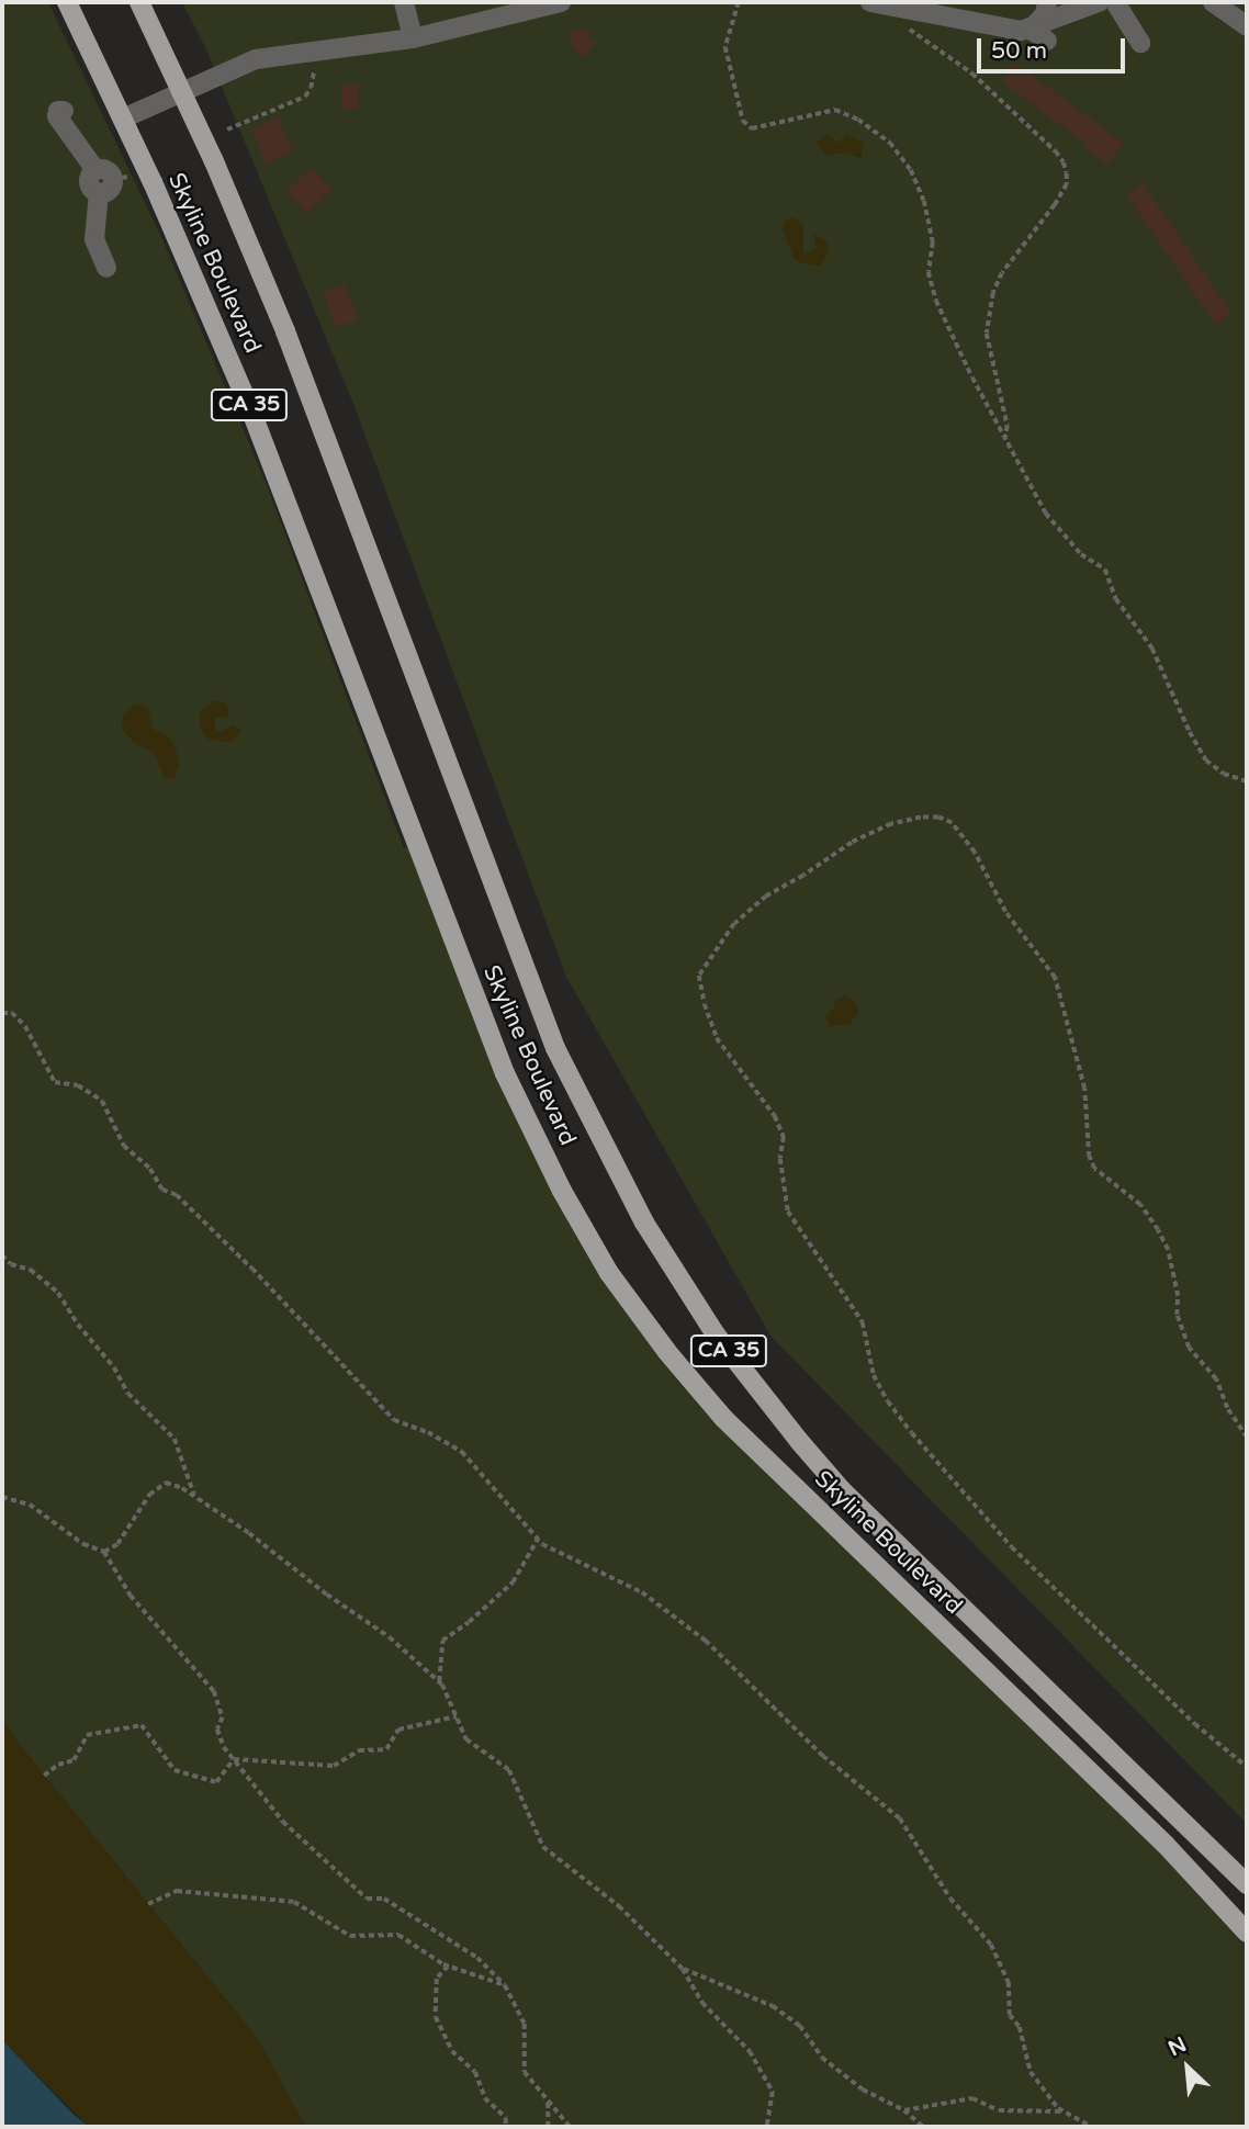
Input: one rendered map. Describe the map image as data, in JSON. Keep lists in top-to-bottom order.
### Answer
{
  "streets": {
    "main road": ["Skyline Boulevard", "CA 35"]
  },
  "scale_bar": "50 m",
  "north": "top left"
}
